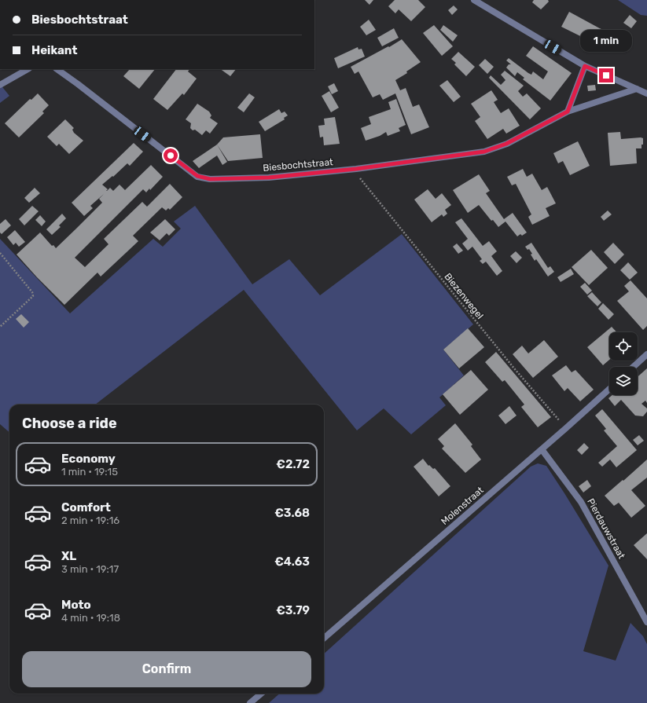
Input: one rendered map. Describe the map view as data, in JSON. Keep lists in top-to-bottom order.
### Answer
{
  "streets": {
    "street": ["Biesbochtstraat", "Molenstraat", "Pierdauwstraat"],
    "path": ["Biezenwegel"]
  },
  "crossings": [
    ["Biesbochtstraat", "Biezenwegel"],
    ["Biezenwegel", "Molenstraat"],
    ["Molenstraat", "Pierdauwstraat"]
  ],
  "page": {
    "banner": ["Biesbochtstraat", "Heikant"],
    "bubble": "1 min",
    "heading": "Choose a ride",
    "list": [
      {
        "name": "Economy",
        "note": "1 min · 19:15",
        "value": "€2.72"
      },
      {
        "name": "Comfort",
        "note": "2 min · 19:16",
        "value": "€3.68"
      },
      {
        "name": "XL",
        "note": "3 min · 19:17",
        "value": "€4.63"
      },
      {
        "name": "Moto",
        "note": "4 min · 19:18",
        "value": "€3.79"
      }
    ],
    "buttons": "Confirm"
  }
}
